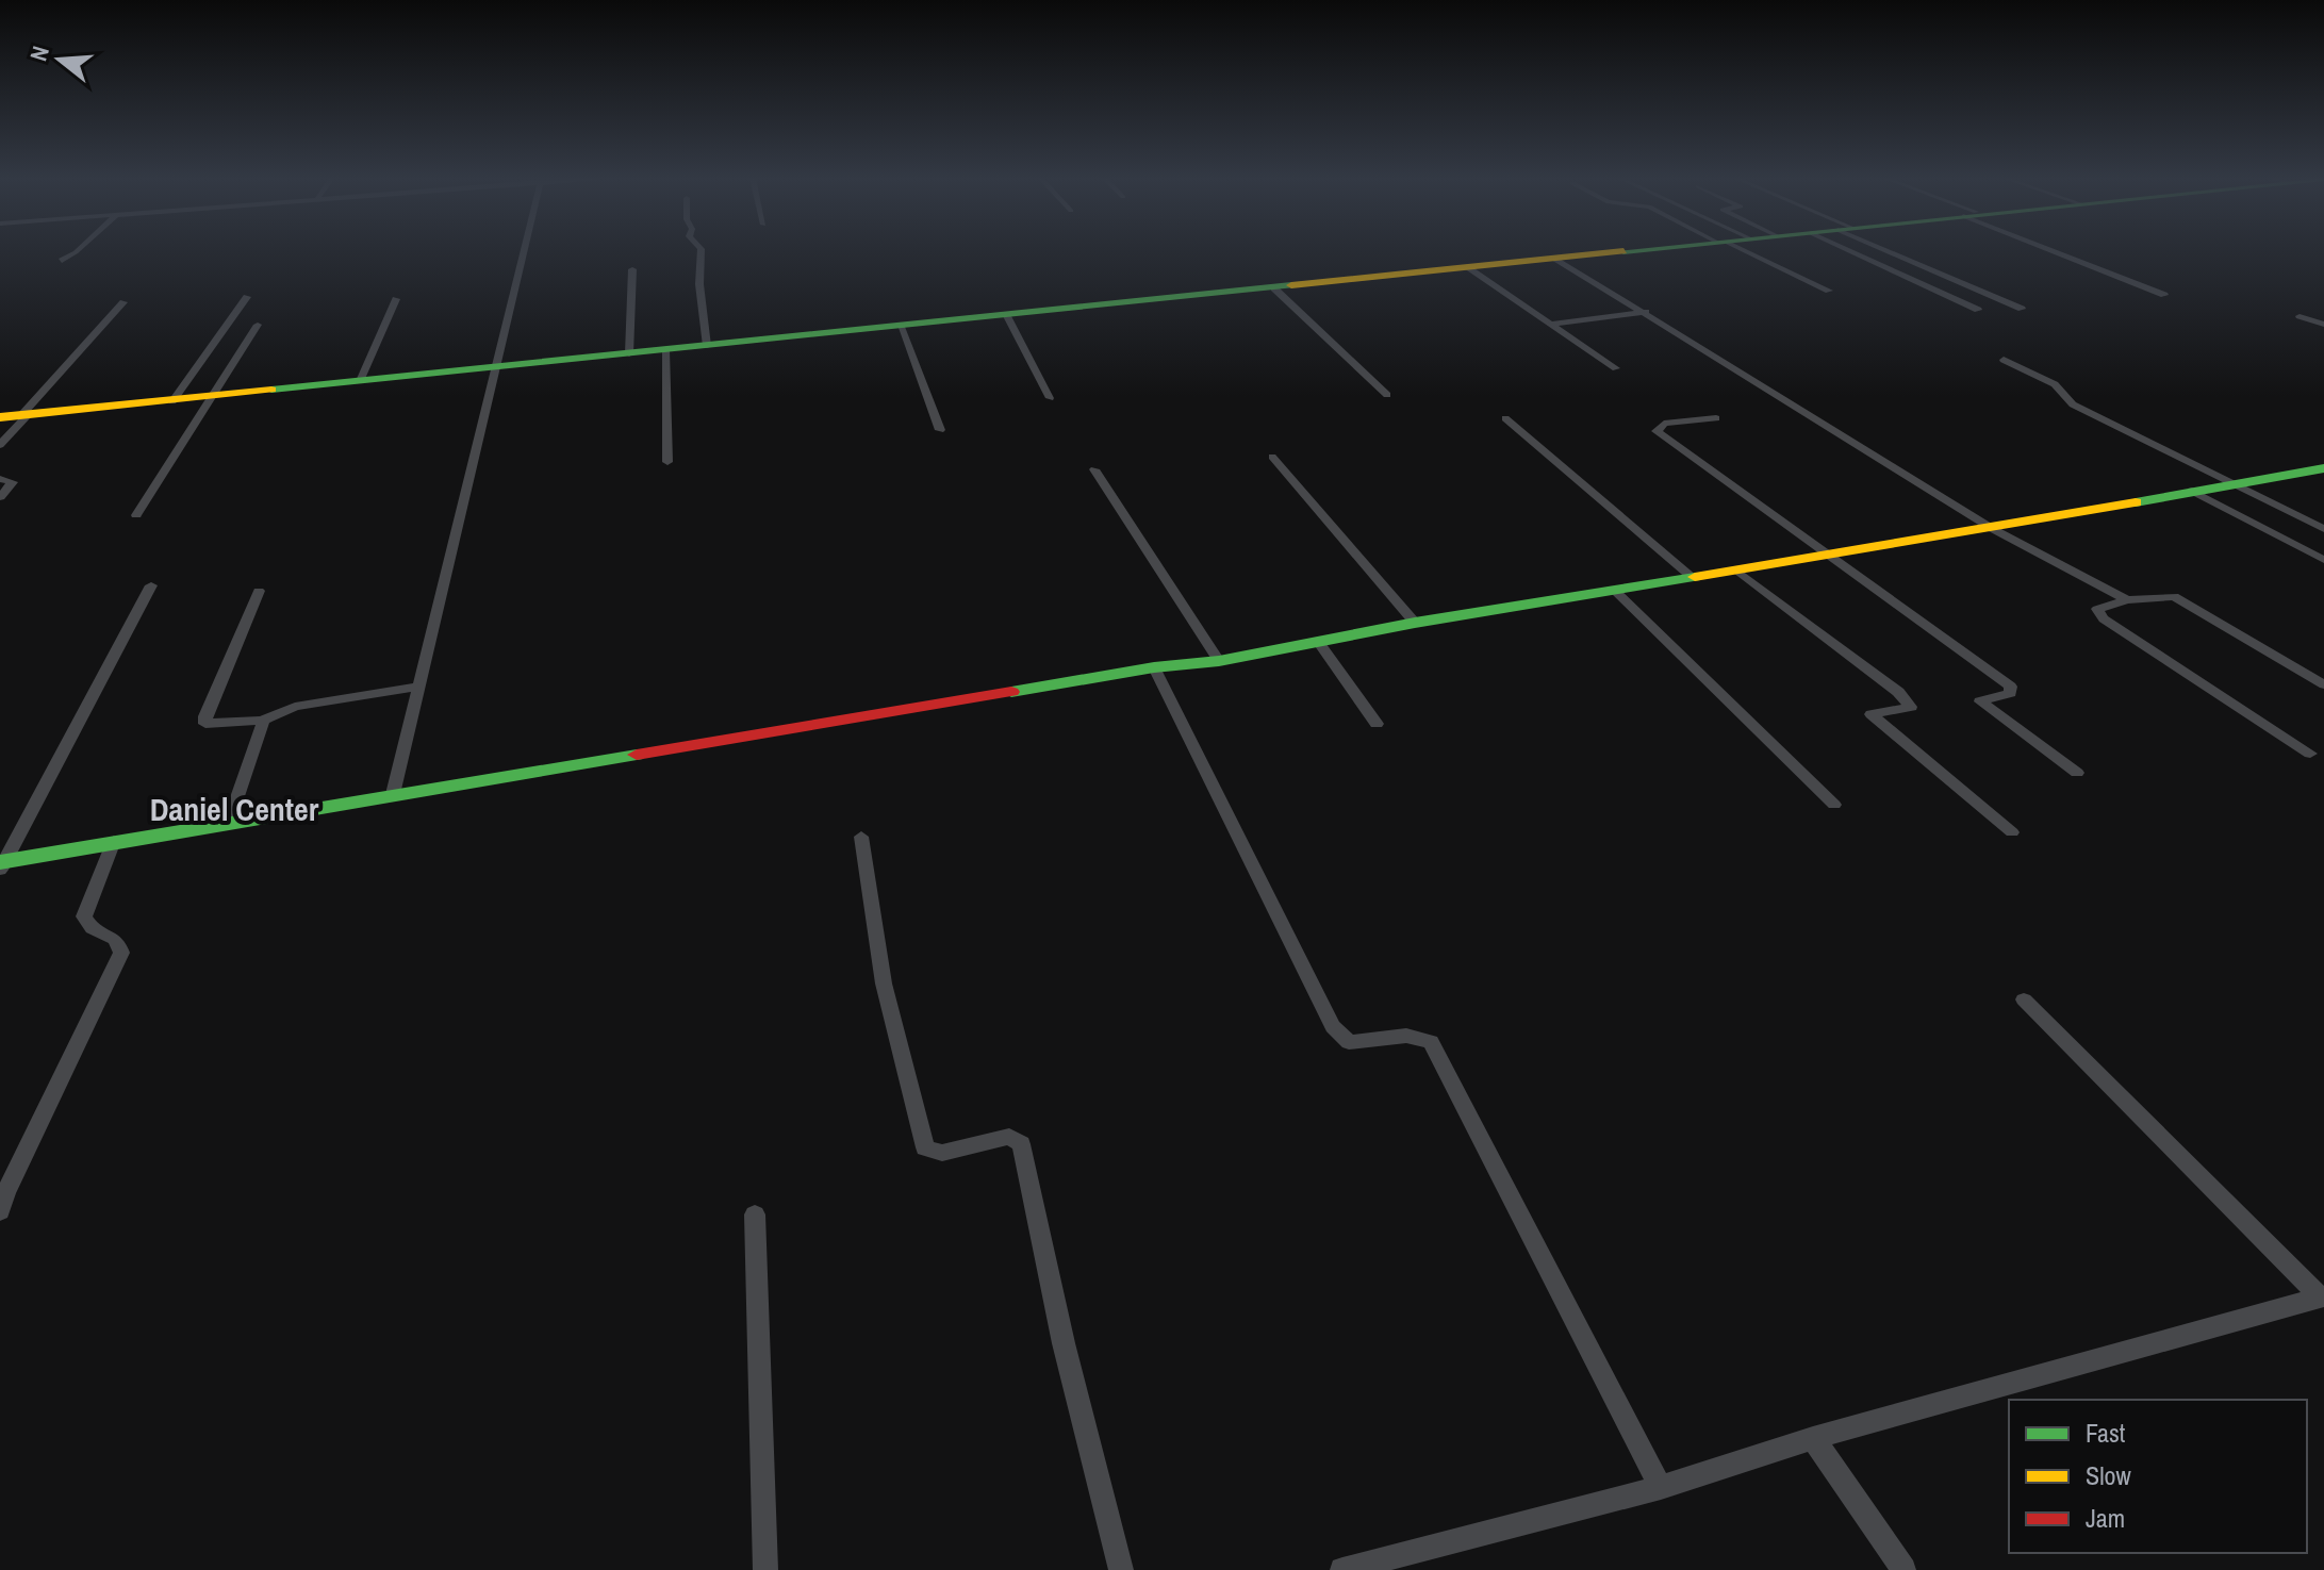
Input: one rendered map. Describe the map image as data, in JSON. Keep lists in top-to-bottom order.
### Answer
{
  "districts": ["Daniel Center"],
  "legend": ["Fast", "Slow", "Jam"],
  "north": "left"
}
